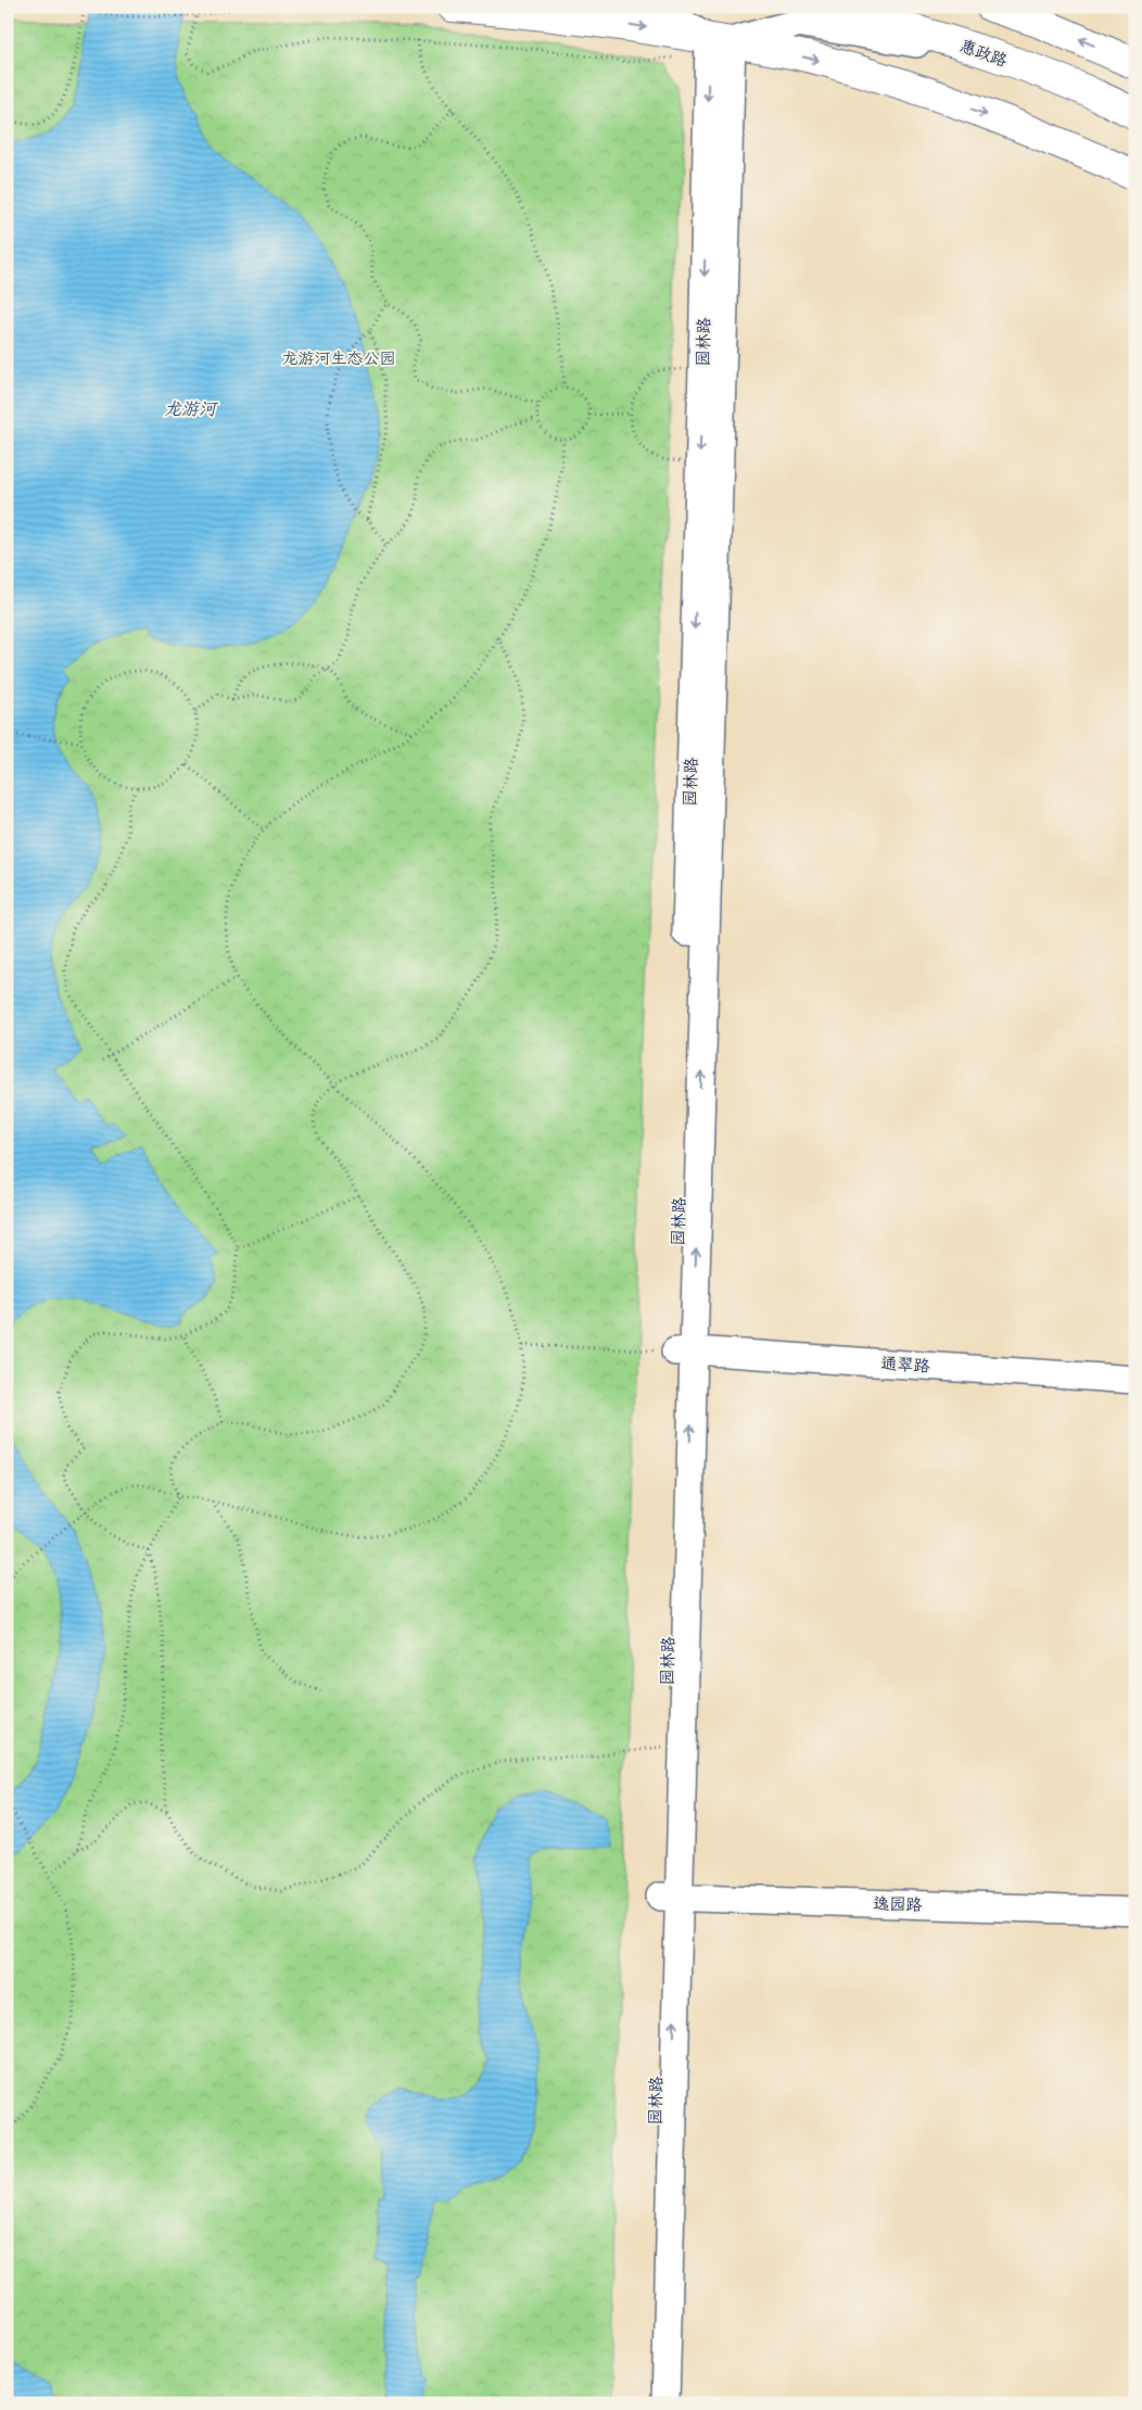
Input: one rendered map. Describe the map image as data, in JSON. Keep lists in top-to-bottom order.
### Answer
{
  "streets": {
    "main road": ["惠政路"],
    "street": ["园林路", "通翠路", "逸园路"]
  },
  "crossings": [
    ["园林路", "通翠路"],
    ["园林路", "逸园路"]
  ],
  "water": ["龙游河"],
  "parks": ["龙游河生态公园"]
}
